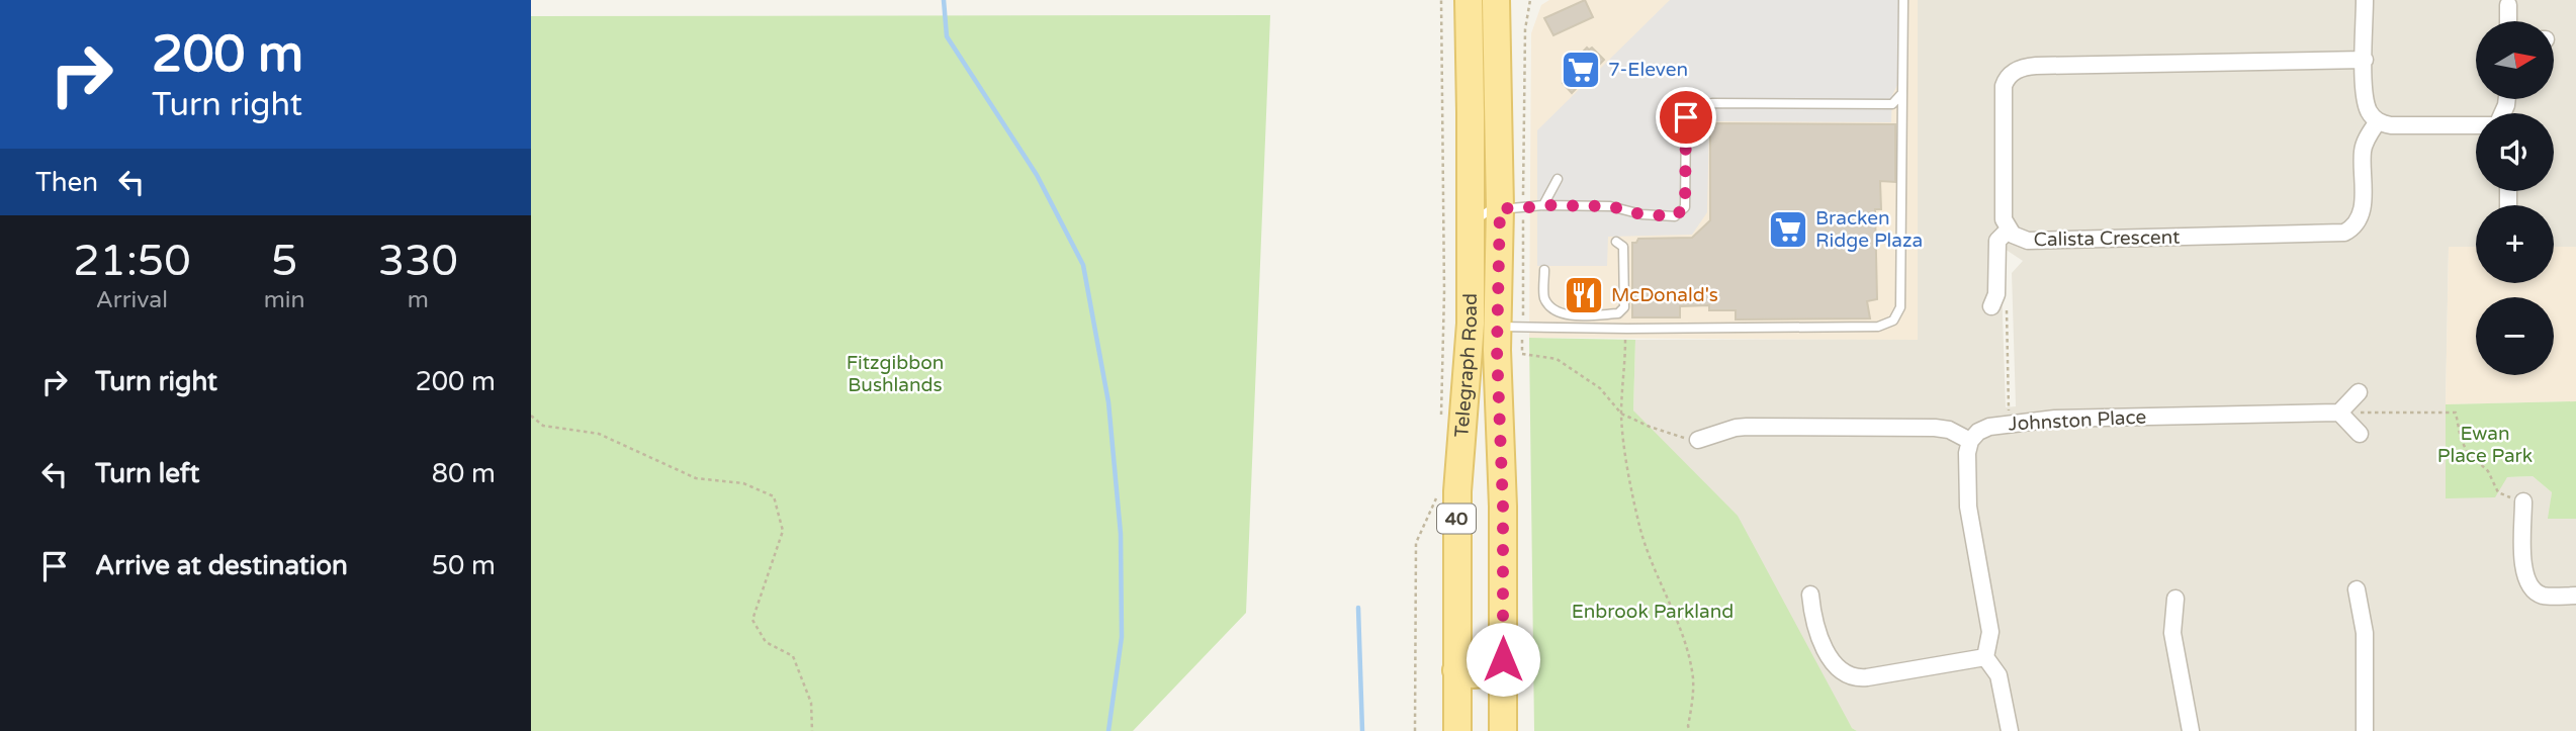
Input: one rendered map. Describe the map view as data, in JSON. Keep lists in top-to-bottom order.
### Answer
{
  "streets": {
    "main road": ["Telegraph Road", "40"],
    "street": ["Calista Crescent", "Johnston Place"]
  },
  "parks": ["Fitzgibbon Bushlands", "Ewan Place Park", "Enbrook Parkland"],
  "places": {
    "supermarket": ["7-Eleven", "Bracken Ridge Plaza"],
    "restaurant": ["McDonald's"]
  },
  "north": "right",
  "page": {
    "turn": ["200 m", "Turn right"],
    "map_buttons": ["+", "−"],
    "then": "Then",
    "eta": [
      "21:50",
      "Arrival",
      "5",
      "min",
      "330",
      "m"
    ],
    "list": [
      {
        "name": "Turn right",
        "value": "200 m"
      },
      {
        "name": "Turn left",
        "value": "80 m"
      },
      {
        "name": "Arrive at destination",
        "value": "50 m"
      }
    ]
  }
}
